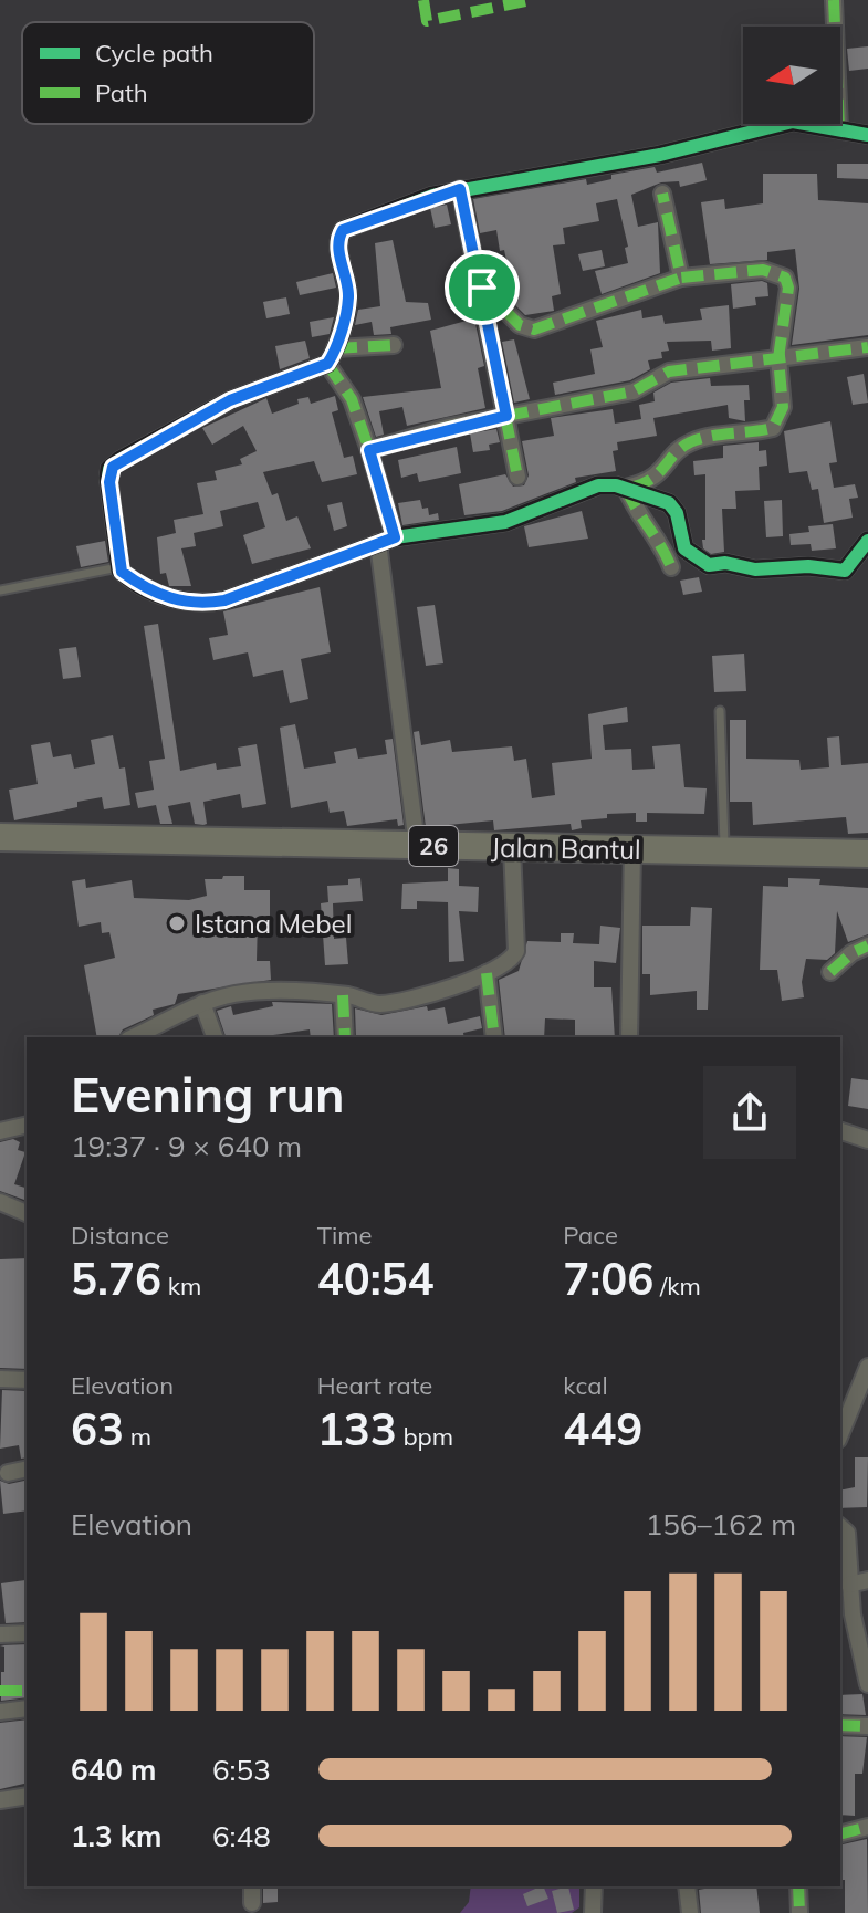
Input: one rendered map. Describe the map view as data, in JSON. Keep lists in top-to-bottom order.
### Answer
{
  "streets": {
    "main road": ["26", "Jalan Bantul"]
  },
  "places": ["Istana Mebel"],
  "legend": ["Cycle path", "Path"],
  "north": "left",
  "page": {
    "heading": ["Evening run", "19:37 · 9 × 640 m"],
    "stats": [
      ["Distance", "5.76 km"],
      ["Time", "40:54"],
      ["Pace", "7:06 /km"],
      ["Elevation", "63 m"],
      ["Heart rate", "133 bpm"],
      ["kcal", "449"]
    ],
    "chart": ["Elevation", "156–162 m"],
    "list": [
      {
        "name": "640 m",
        "note": "6:53"
      },
      {
        "name": "1.3 km",
        "note": "6:48"
      }
    ]
  }
}
